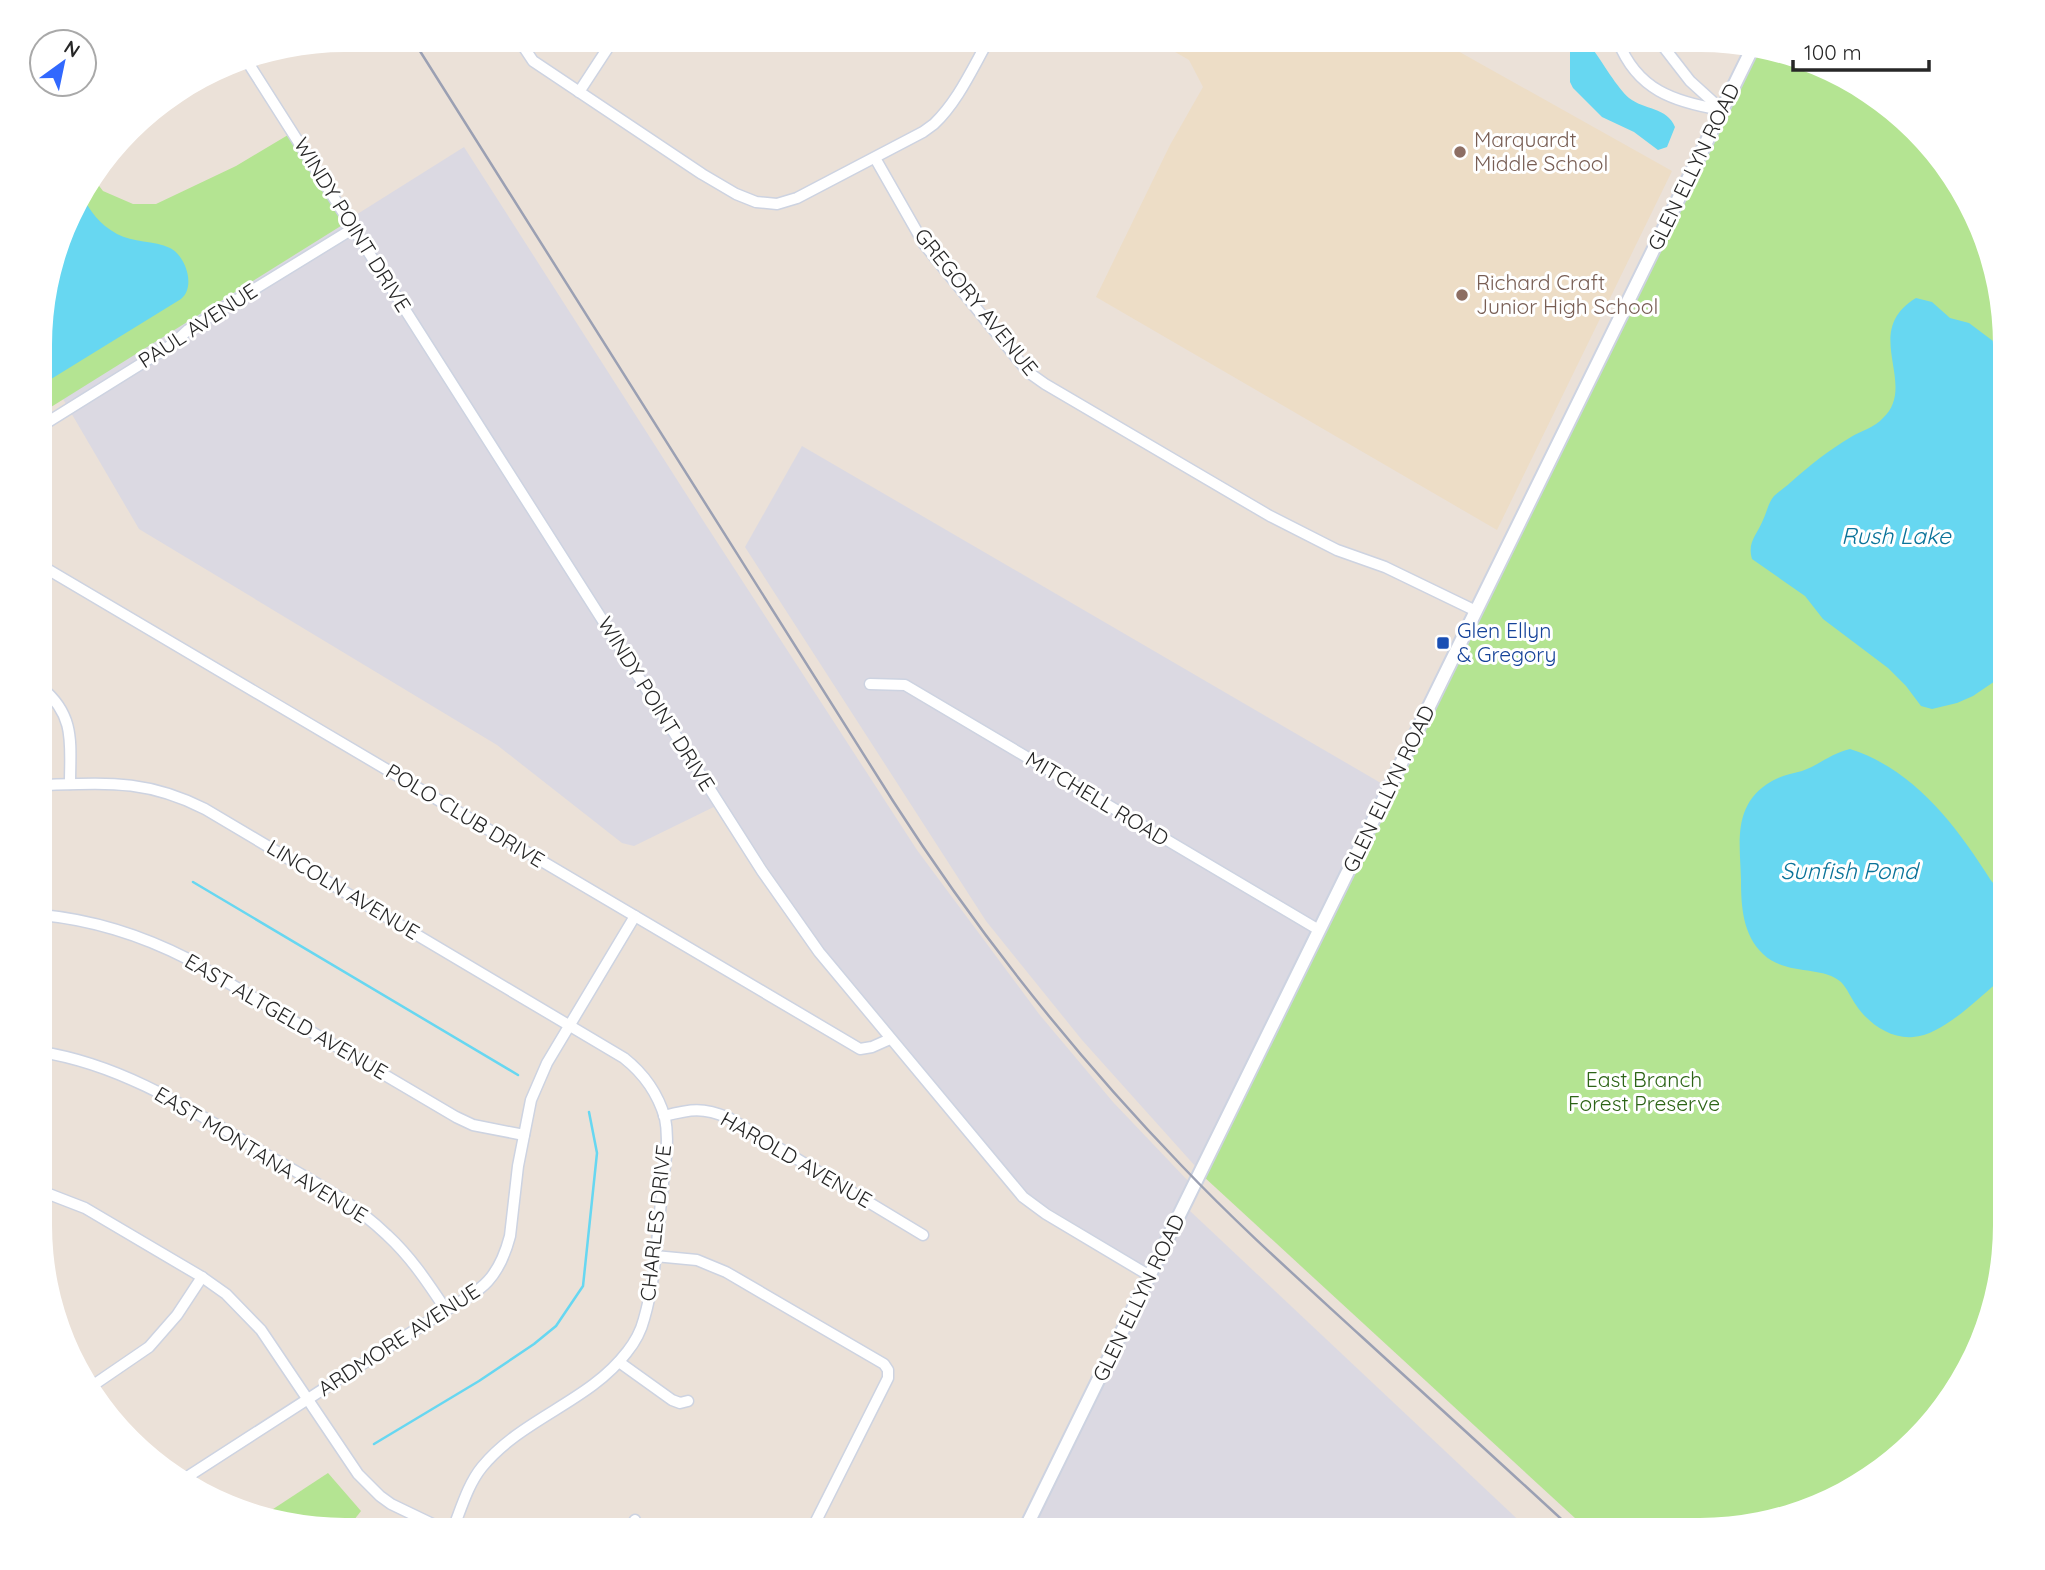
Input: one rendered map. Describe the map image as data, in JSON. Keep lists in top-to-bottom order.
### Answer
{
  "streets": {
    "street": [
      "GLEN ELLYN ROAD",
      "WINDY POINT DRIVE",
      "GREGORY AVENUE",
      "PAUL AVENUE",
      "MITCHELL ROAD",
      "POLO CLUB DRIVE",
      "LINCOLN AVENUE",
      "EAST ALTGELD AVENUE",
      "EAST MONTANA AVENUE",
      "HAROLD AVENUE",
      "CHARLES DRIVE",
      "ARDMORE AVENUE"
    ]
  },
  "crossings": [
    ["GLEN ELLYN ROAD", "WINDY POINT DRIVE"],
    ["GLEN ELLYN ROAD", "GREGORY AVENUE"],
    ["GLEN ELLYN ROAD", "MITCHELL ROAD"],
    ["WINDY POINT DRIVE", "PAUL AVENUE"],
    ["WINDY POINT DRIVE", "POLO CLUB DRIVE"],
    ["POLO CLUB DRIVE", "ARDMORE AVENUE"],
    ["LINCOLN AVENUE", "CHARLES DRIVE"],
    ["LINCOLN AVENUE", "ARDMORE AVENUE"],
    ["EAST ALTGELD AVENUE", "ARDMORE AVENUE"],
    ["EAST MONTANA AVENUE", "ARDMORE AVENUE"],
    ["HAROLD AVENUE", "CHARLES DRIVE"]
  ],
  "water": ["Rush Lake", "Sunfish Pond"],
  "parks": ["East Branch Forest Preserve"],
  "places": {
    "other": ["Marquardt Middle School", "Richard Craft Junior High School"],
    "transit": ["Glen Ellyn & Gregory"]
  },
  "scale_bar": "100 m",
  "north": "top right"
}
